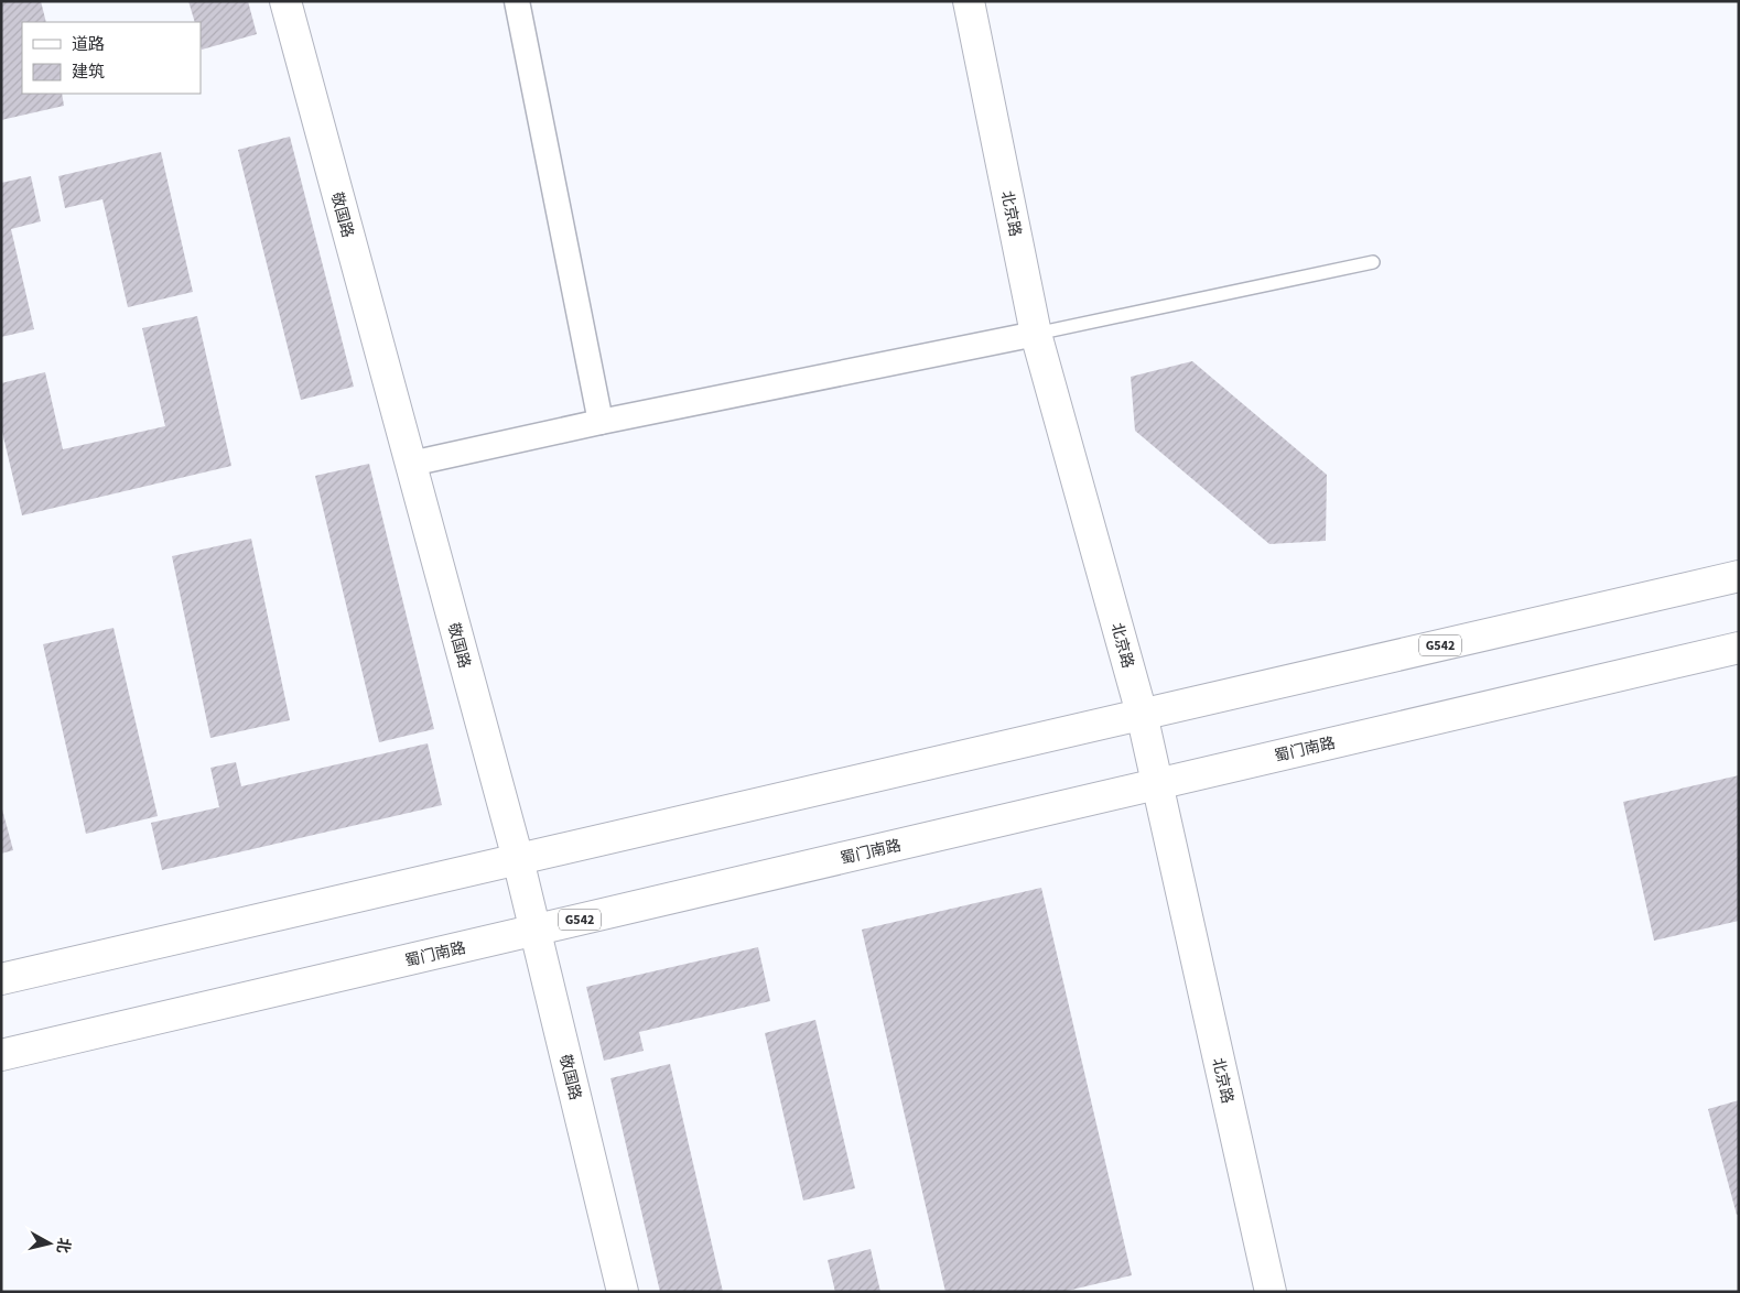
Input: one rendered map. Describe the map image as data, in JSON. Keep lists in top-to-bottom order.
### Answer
{
  "streets": {
    "main road": [
      "北京路",
      "敬国路",
      "G542",
      "蜀门南路"
    ]
  },
  "crossings": [
    ["北京路", "G542"],
    ["北京路", "蜀门南路"],
    ["敬国路", "G542"],
    ["敬国路", "蜀门南路"]
  ],
  "legend": ["道路", "建筑"],
  "north": "right"
}
